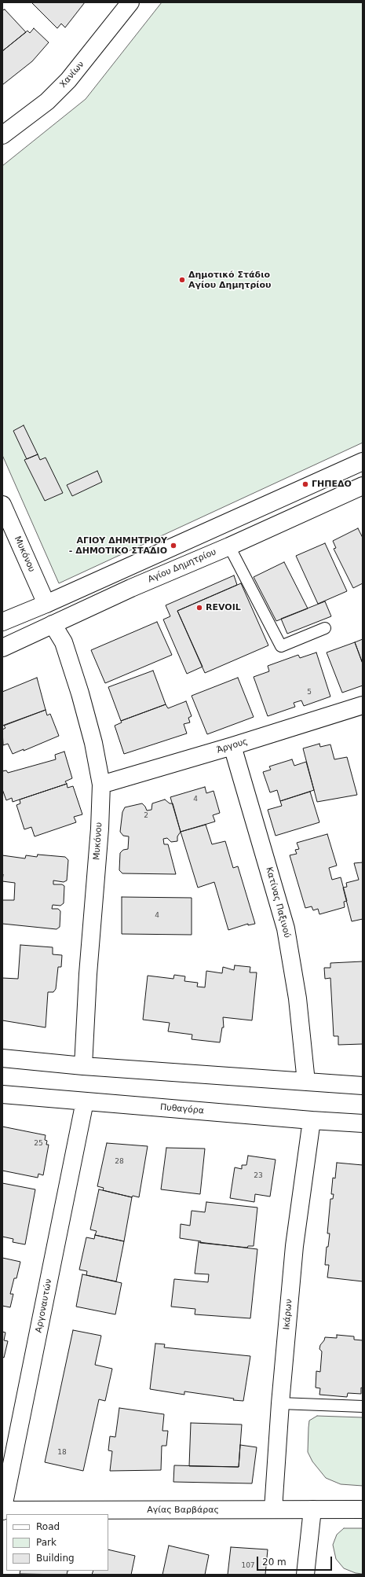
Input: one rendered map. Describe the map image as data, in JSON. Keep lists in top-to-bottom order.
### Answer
{
  "streets": {
    "street": [
      "Χανίων",
      "Μυκόνου",
      "Αγίου Δημητρίου",
      "Άργους",
      "Κατίνας Παξινού",
      "Πυθαγόρα",
      "Αργοναυτών",
      "Ικάρων",
      "Αγίας Βαρβάρας"
    ]
  },
  "crossings": [
    ["Μυκόνου", "Αγίου Δημητρίου"],
    ["Μυκόνου", "Άργους"],
    ["Άργους", "Κατίνας Παξινού"],
    ["Πυθαγόρα", "Αργοναυτών"],
    ["Πυθαγόρα", "Ικάρων"],
    ["Αργοναυτών", "Αγίας Βαρβάρας"],
    ["Ικάρων", "Αγίας Βαρβάρας"]
  ],
  "places": [
    "Δημοτικό Στάδιο Αγίου Δημητρίου",
    "ΓΗΠΕΔΟ",
    "ΑΓΙΟΥ ΔΗΜΗΤΡΙΟΥ - ΔΗΜΟΤΙΚΟ ΣΤΑΔΙΟ",
    "REVOIL"
  ],
  "house_numbers": [
    "5",
    "4",
    "2",
    "4",
    "25",
    "28",
    "23",
    "18",
    "107"
  ],
  "legend": ["Road", "Park", "Building"],
  "scale_bar": "20 m"
}
